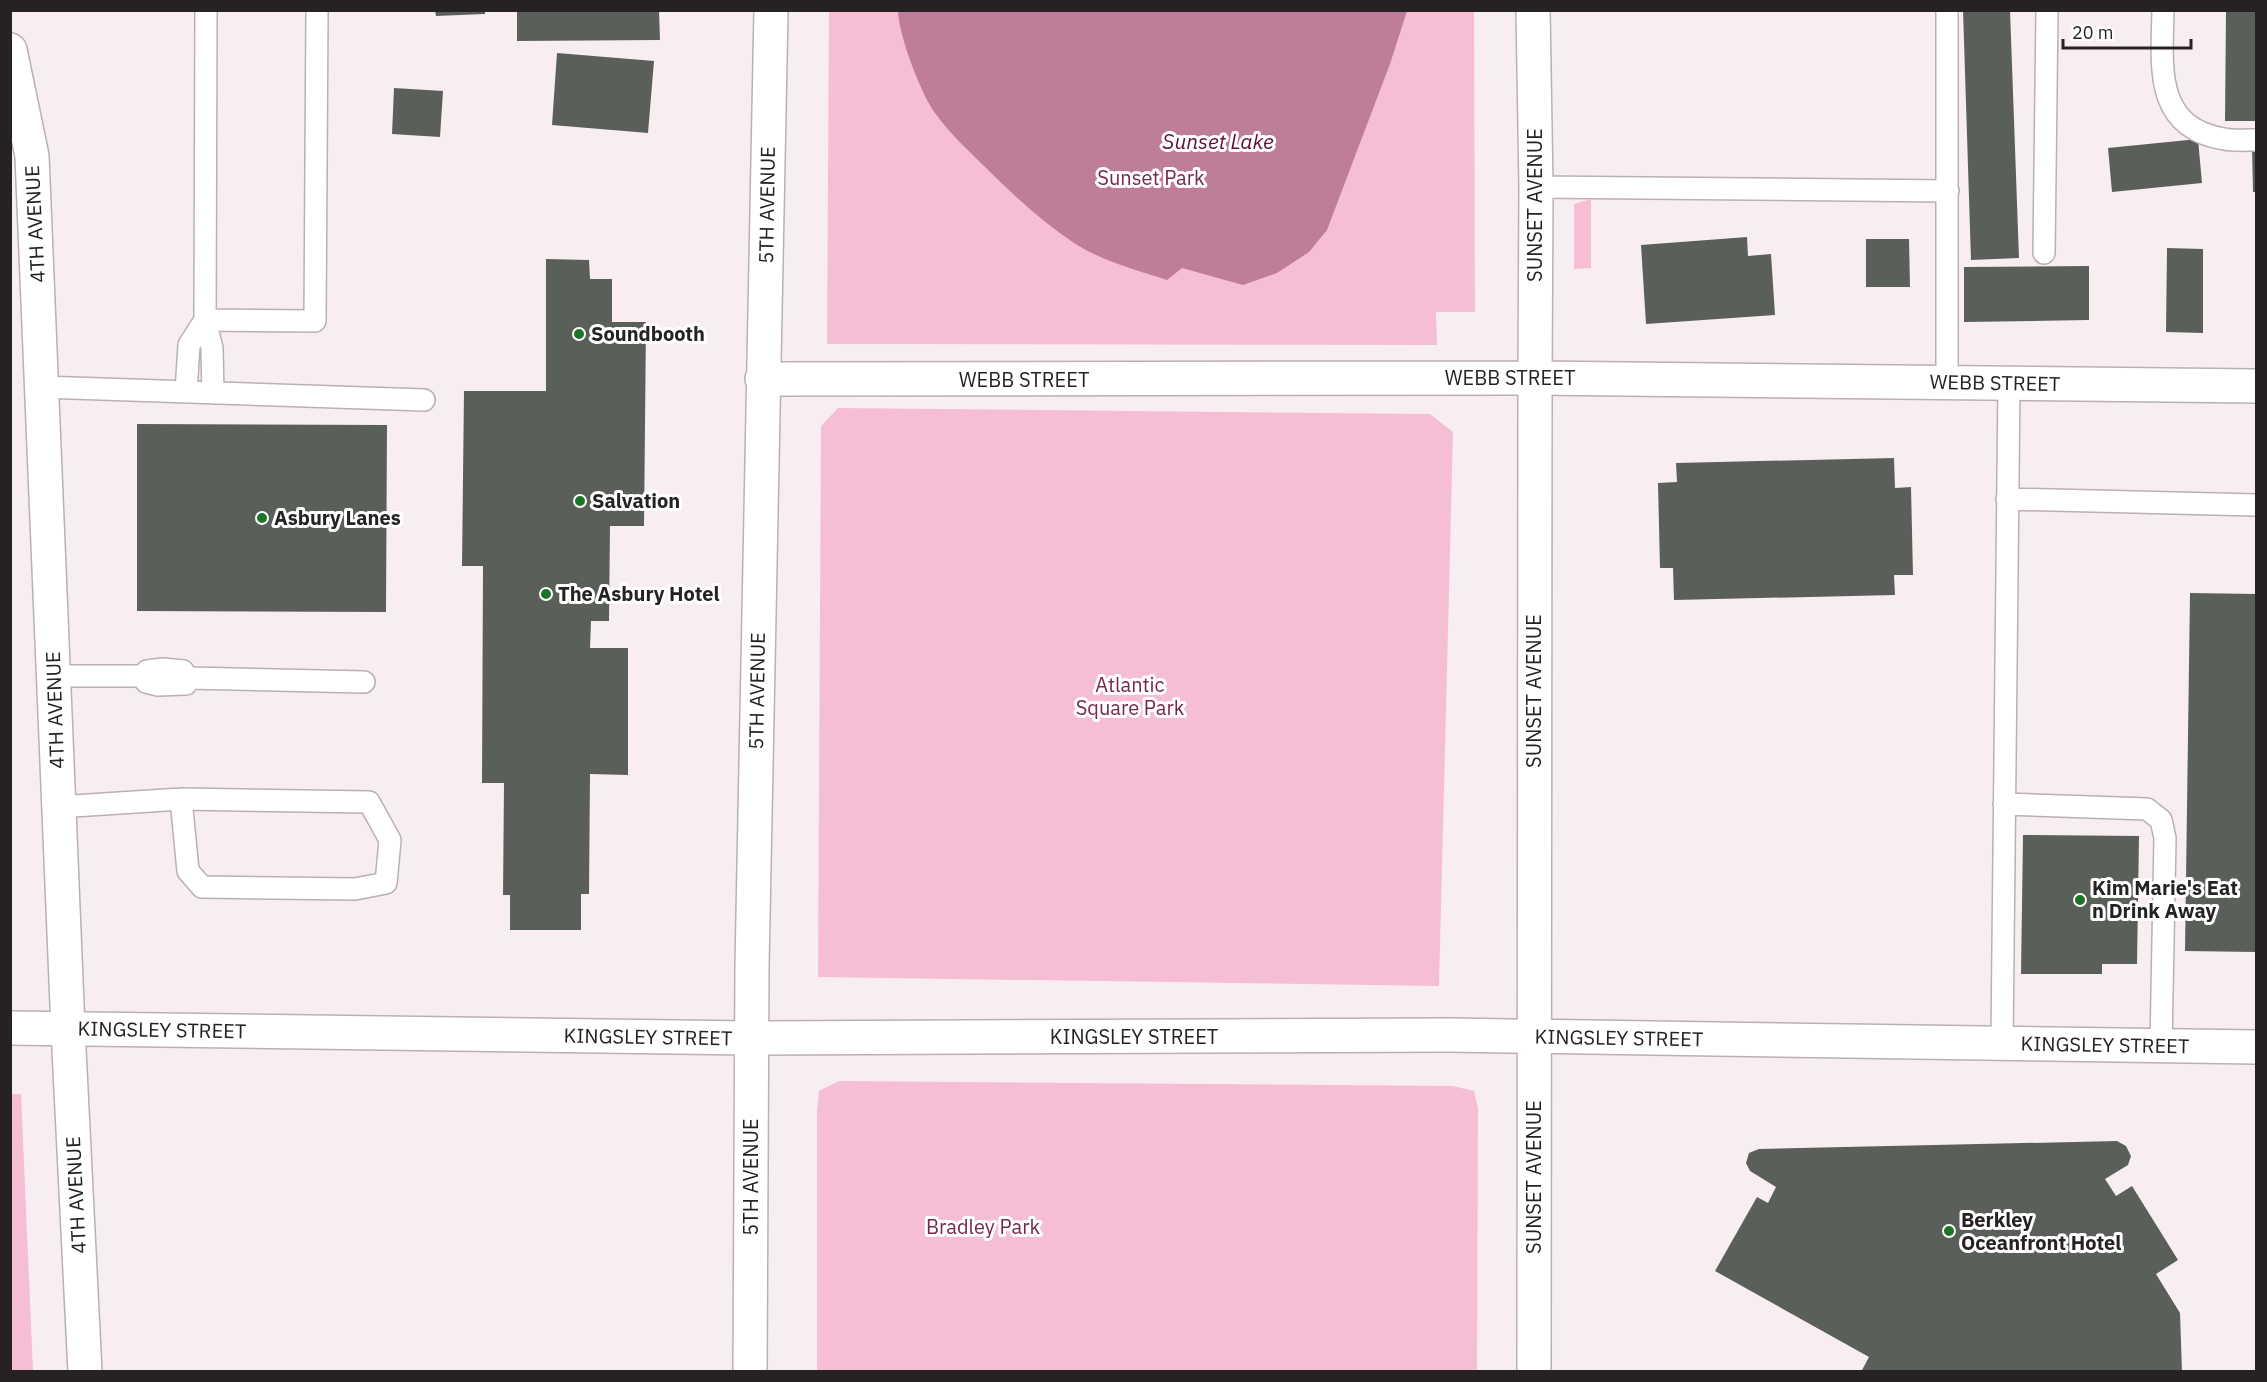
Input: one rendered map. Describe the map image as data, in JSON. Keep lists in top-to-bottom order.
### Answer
{
  "streets": {
    "street": [
      "5TH AVENUE",
      "SUNSET AVENUE",
      "4TH AVENUE",
      "WEBB STREET",
      "KINGSLEY STREET"
    ]
  },
  "crossings": [
    ["5TH AVENUE", "WEBB STREET"],
    ["5TH AVENUE", "KINGSLEY STREET"],
    ["SUNSET AVENUE", "WEBB STREET"],
    ["SUNSET AVENUE", "KINGSLEY STREET"],
    ["4TH AVENUE", "KINGSLEY STREET"]
  ],
  "water": ["Sunset Lake"],
  "parks": ["Sunset Park", "Atlantic Square Park", "Bradley Park"],
  "places": [
    "Soundbooth",
    "Salvation",
    "Asbury Lanes",
    "The Asbury Hotel",
    "Kim Marie's Eat n Drink Away",
    "Berkley Oceanfront Hotel"
  ],
  "scale_bar": "20 m"
}
